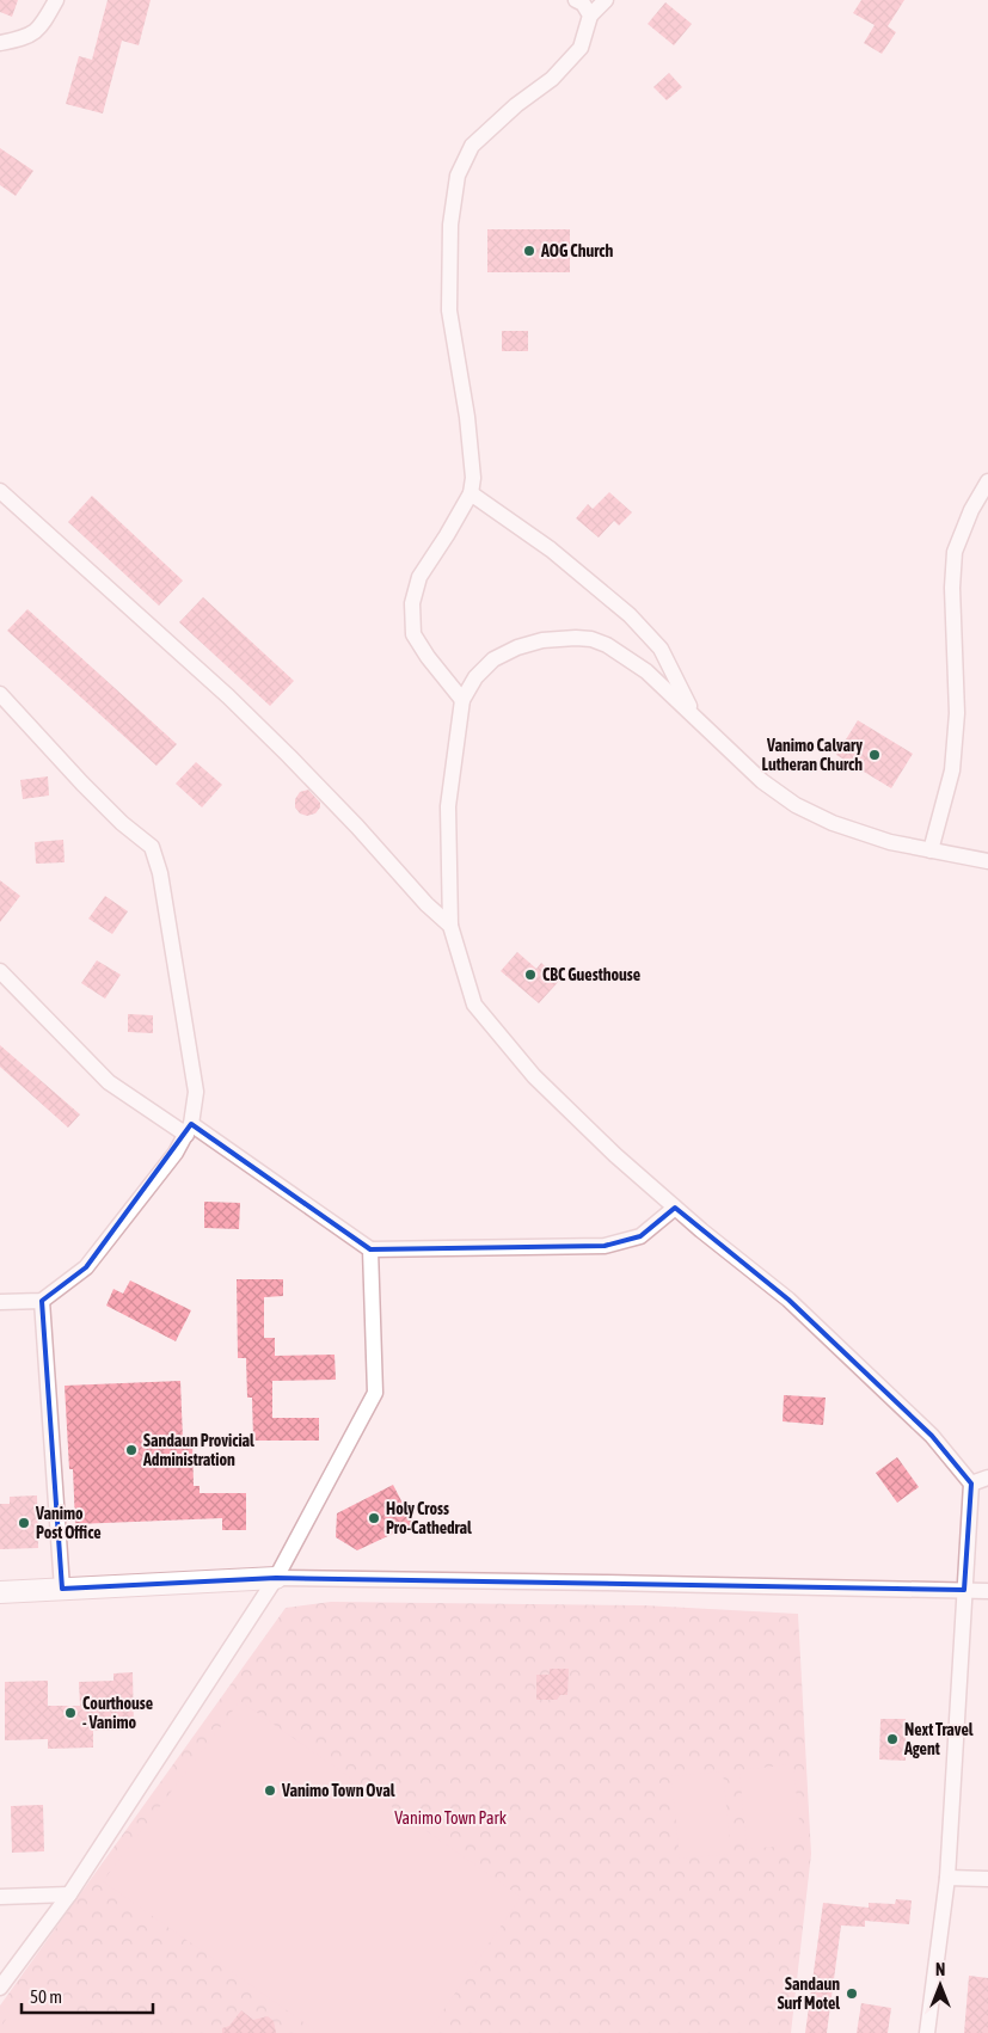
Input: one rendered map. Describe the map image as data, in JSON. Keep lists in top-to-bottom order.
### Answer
{
  "parks": ["Vanimo Town Park"],
  "places": [
    "AOG Church",
    "Vanimo Calvary Lutheran Church",
    "CBC Guesthouse",
    "Sandaun Provicial Administration",
    "Holy Cross Pro-Cathedral",
    "Vanimo Post Office",
    "Courthouse - Vanimo",
    "Next Travel Agent",
    "Vanimo Town Oval",
    "Sandaun Surf Motel"
  ],
  "scale_bar": "50 m",
  "north": "top"
}
